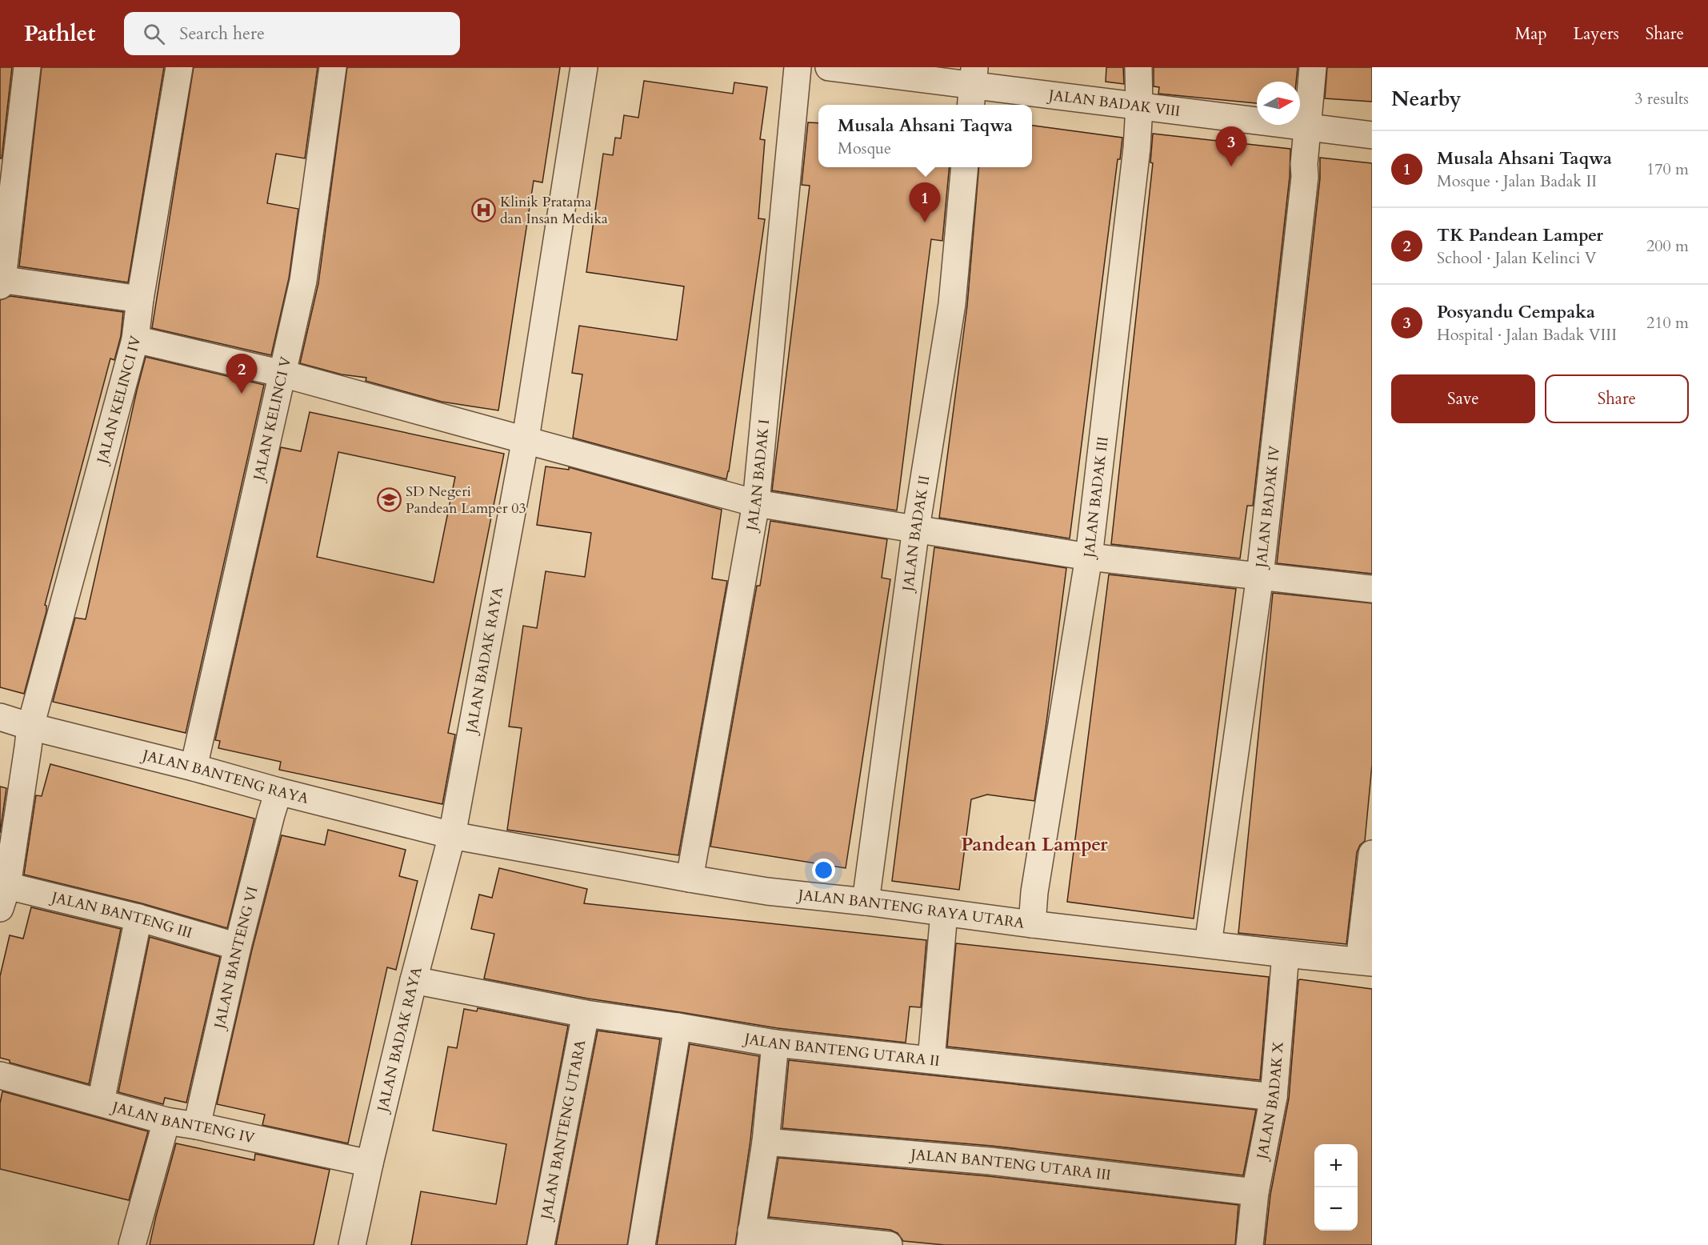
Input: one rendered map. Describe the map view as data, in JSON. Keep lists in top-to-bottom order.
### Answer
{
  "streets": {
    "street": [
      "JALAN BADAK VIII",
      "JALAN KELINCI IV",
      "JALAN KELINCI V",
      "JALAN BADAK I",
      "JALAN BADAK III",
      "JALAN BADAK IV",
      "JALAN BADAK II",
      "JALAN BADAK RAYA",
      "JALAN BANTENG RAYA",
      "JALAN BANTENG RAYA UTARA",
      "JALAN BANTENG III",
      "JALAN BANTENG VI",
      "JALAN BANTENG UTARA II",
      "JALAN BADAK X",
      "JALAN BANTENG IV",
      "JALAN BANTENG UTARA",
      "JALAN BANTENG UTARA III"
    ]
  },
  "crossings": [
    ["JALAN BADAK VIII", "JALAN BADAK III"],
    ["JALAN BADAK VIII", "JALAN BADAK IV"],
    ["JALAN KELINCI IV", "JALAN BANTENG RAYA"],
    ["JALAN KELINCI IV", "JALAN BANTENG III"],
    ["JALAN KELINCI V", "JALAN BANTENG RAYA"],
    ["JALAN BADAK I", "JALAN BANTENG RAYA UTARA"],
    ["JALAN BADAK III", "JALAN BANTENG RAYA UTARA"],
    ["JALAN BADAK IV", "JALAN BANTENG RAYA UTARA"],
    ["JALAN BADAK II", "JALAN BANTENG RAYA UTARA"],
    ["JALAN BADAK RAYA", "JALAN BANTENG RAYA"],
    ["JALAN BADAK RAYA", "JALAN BANTENG RAYA UTARA"],
    ["JALAN BADAK RAYA", "JALAN BANTENG UTARA II"],
    ["JALAN BADAK RAYA", "JALAN BANTENG IV"],
    ["JALAN BANTENG RAYA", "JALAN BANTENG RAYA UTARA"],
    ["JALAN BANTENG RAYA", "JALAN BANTENG III"],
    ["JALAN BANTENG RAYA", "JALAN BANTENG VI"],
    ["JALAN BANTENG RAYA UTARA", "JALAN BADAK X"],
    ["JALAN BANTENG III", "JALAN BANTENG VI"],
    ["JALAN BANTENG VI", "JALAN BANTENG IV"],
    ["JALAN BANTENG UTARA II", "JALAN BADAK X"],
    ["JALAN BANTENG UTARA II", "JALAN BANTENG UTARA"],
    ["JALAN BADAK X", "JALAN BANTENG UTARA III"]
  ],
  "districts": ["Pandean Lamper"],
  "places": {
    "hospital": ["Klinik Pratama dan Insan Medika"],
    "school or university": ["SD Negeri Pandean Lamper 03"]
  },
  "north": "right",
  "page": {
    "header": "Pathlet",
    "search": "Search here",
    "nav": ["Map", "Layers", "Share"],
    "heading": ["Nearby", "3 results"],
    "popup": ["Musala Ahsani Taqwa", "Mosque"],
    "pins": ["3", "1", "2"],
    "list": [
      {
        "mark": "1",
        "name": "Musala Ahsani Taqwa",
        "note": "Mosque · Jalan Badak II",
        "value": "170 m"
      },
      {
        "mark": "2",
        "name": "TK Pandean Lamper",
        "note": "School · Jalan Kelinci V",
        "value": "200 m"
      },
      {
        "mark": "3",
        "name": "Posyandu Cempaka",
        "note": "Hospital · Jalan Badak VIII",
        "value": "210 m"
      }
    ],
    "buttons": ["Save", "Share"],
    "map_buttons": ["+", "−"]
  }
}
